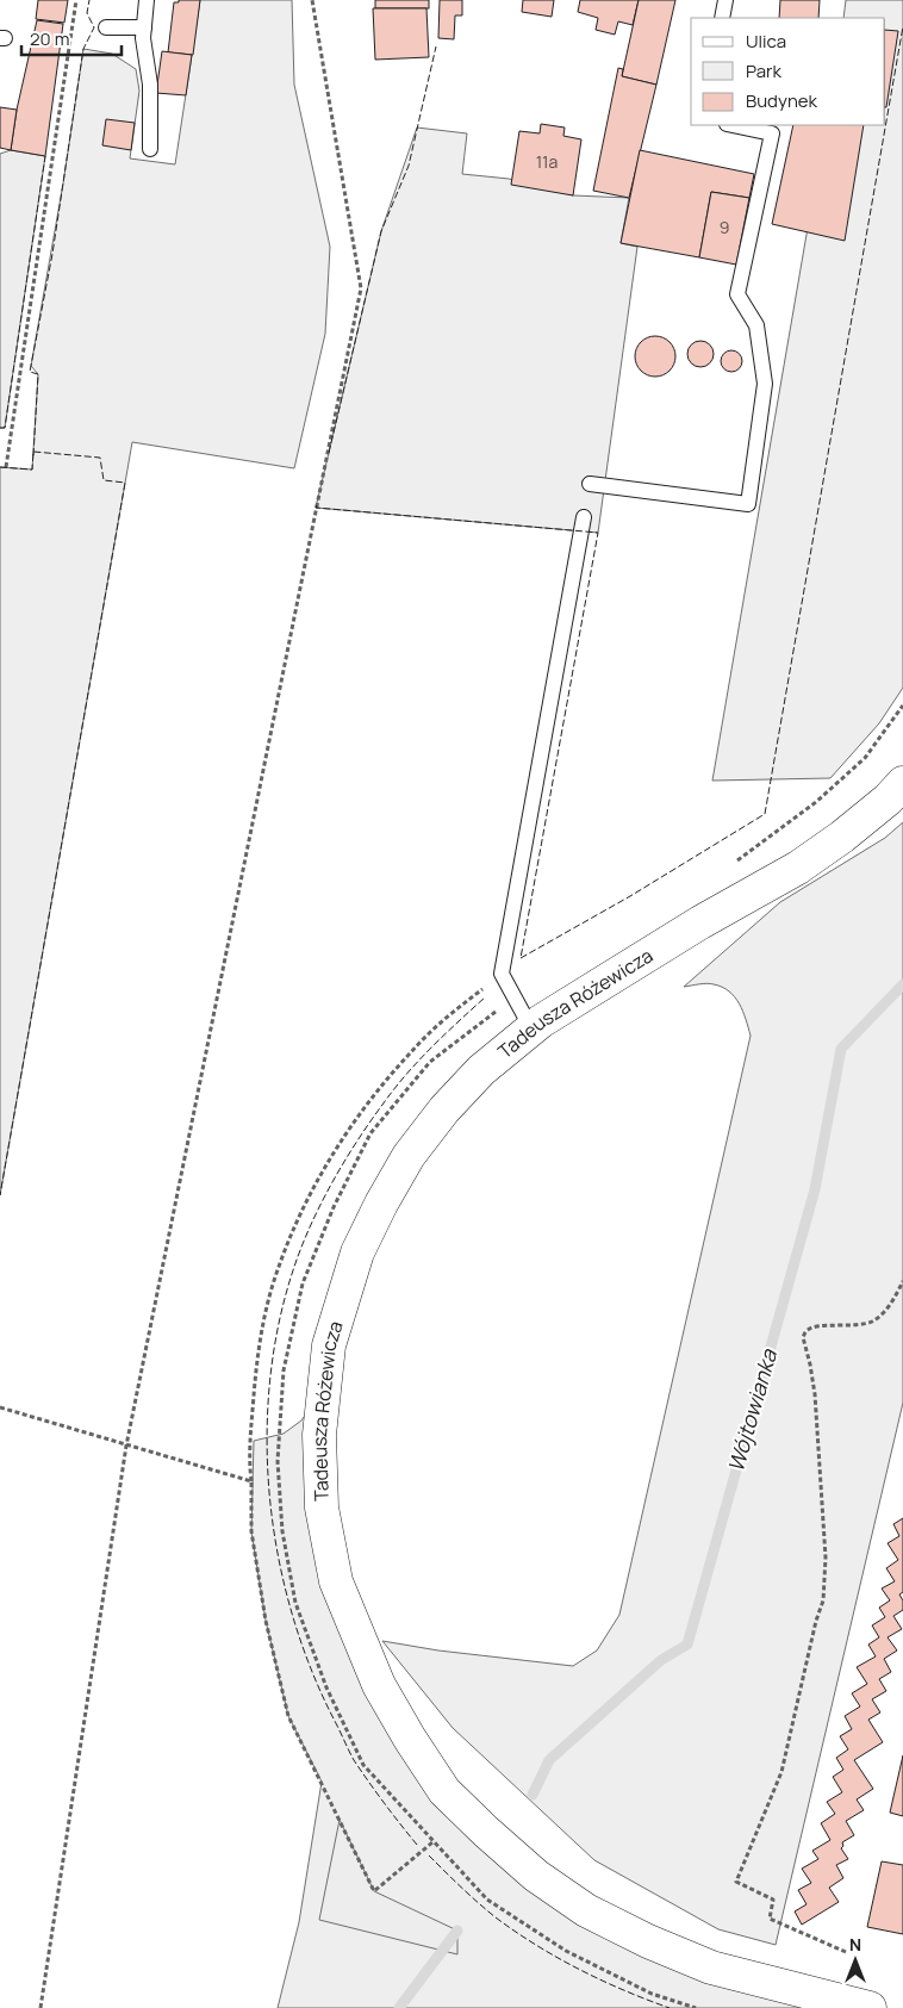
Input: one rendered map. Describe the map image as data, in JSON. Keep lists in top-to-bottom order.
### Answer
{
  "streets": {
    "street": ["Tadeusza Różewicza"]
  },
  "water": ["Wójtowianka"],
  "house_numbers": ["11a", "9"],
  "legend": ["Ulica", "Park", "Budynek"],
  "scale_bar": "20 m",
  "north": "top"
}
